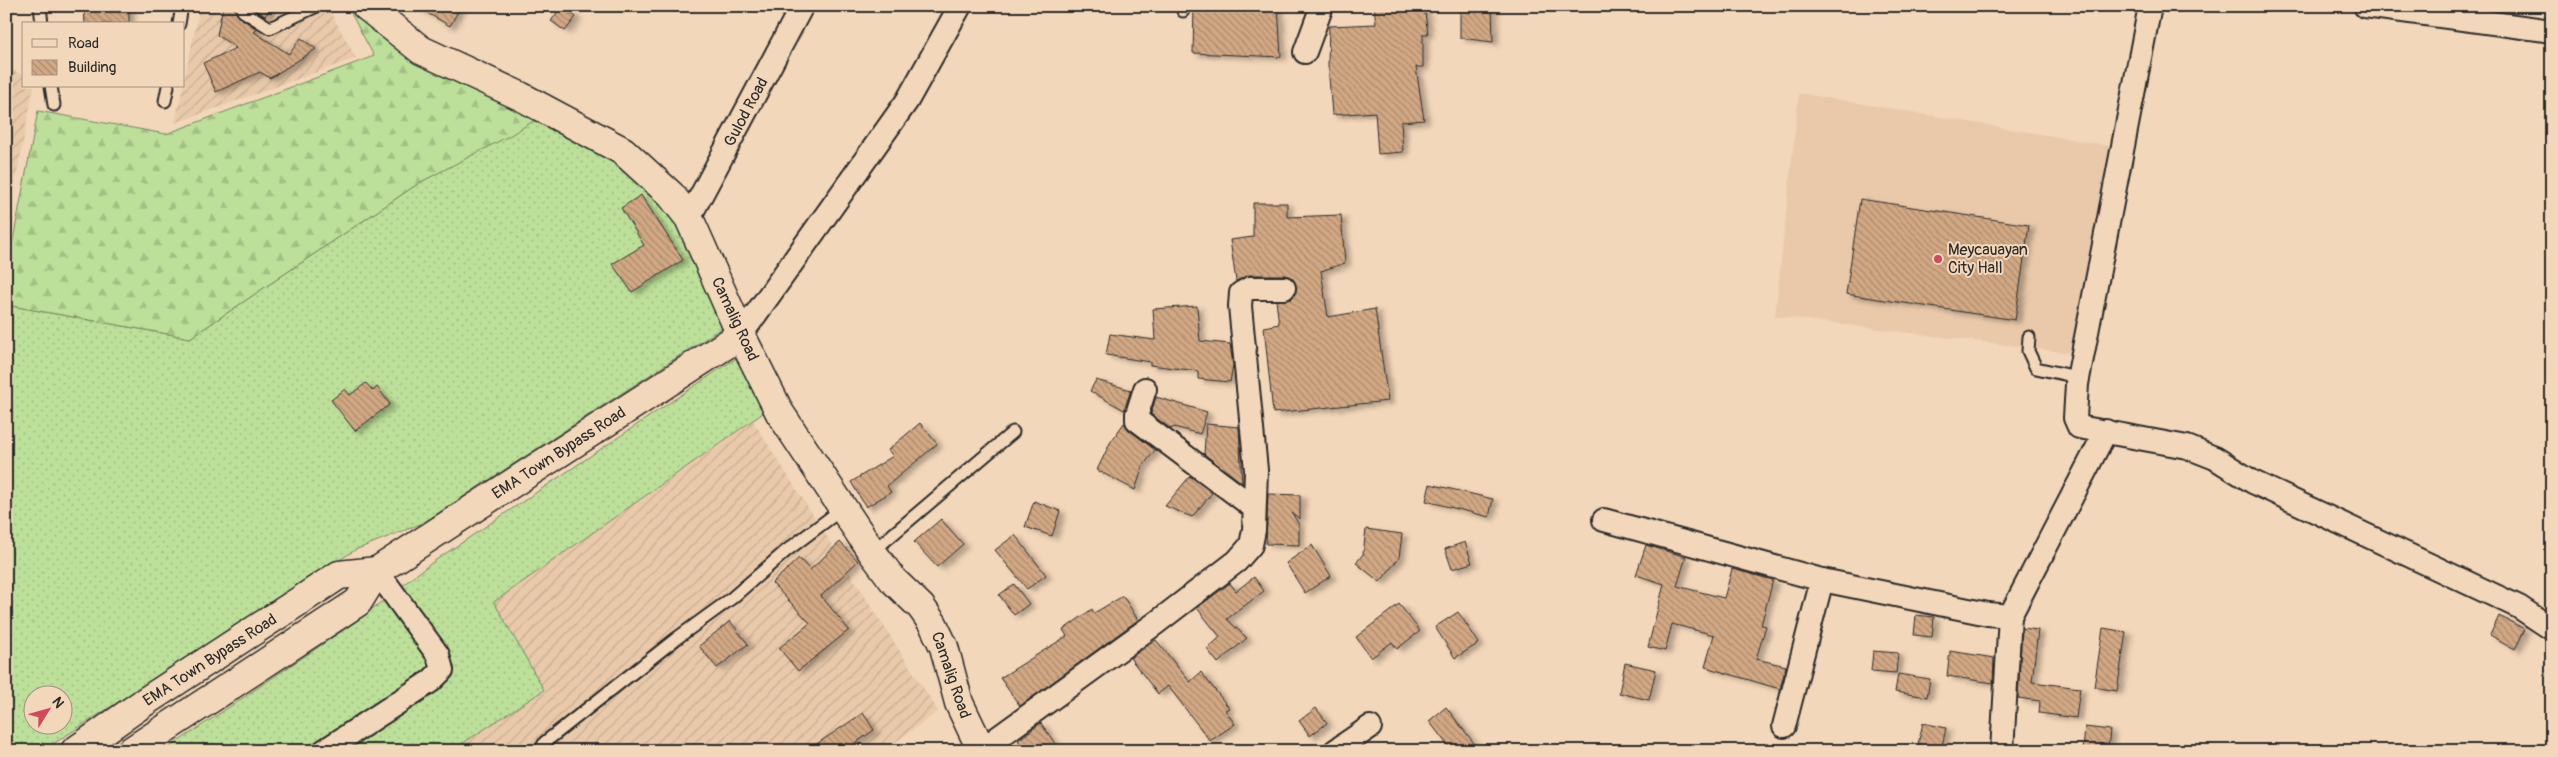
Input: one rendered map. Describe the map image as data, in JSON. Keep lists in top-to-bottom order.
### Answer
{
  "streets": {
    "street": ["Gulod Road", "Camalig Road", "EMA Town Bypass Road"]
  },
  "crossings": [
    ["Gulod Road", "Camalig Road"],
    ["Camalig Road", "EMA Town Bypass Road"]
  ],
  "places": ["Meycauayan City Hall"],
  "legend": ["Road", "Building"],
  "north": "top right"
}
